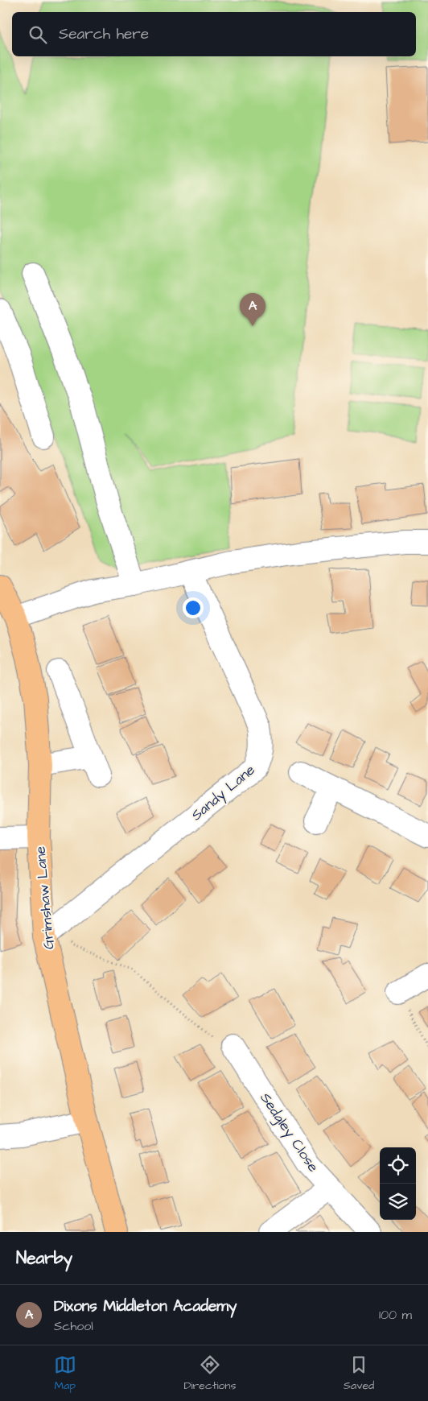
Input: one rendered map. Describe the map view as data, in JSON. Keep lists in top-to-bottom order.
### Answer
{
  "streets": {
    "main road": ["Grimshaw Lane"],
    "street": ["Sandy Lane", "Sedgley Close"]
  },
  "crossings": [
    ["Sandy Lane", "Grimshaw Lane"]
  ],
  "page": {
    "search": "Search here",
    "pins": "A",
    "heading": "Nearby",
    "list": [
      {
        "mark": "A",
        "name": "Dixons Middleton Academy",
        "note": "School",
        "value": "100 m"
      }
    ],
    "nav": ["Map", "Directions", "Saved"]
  }
}
